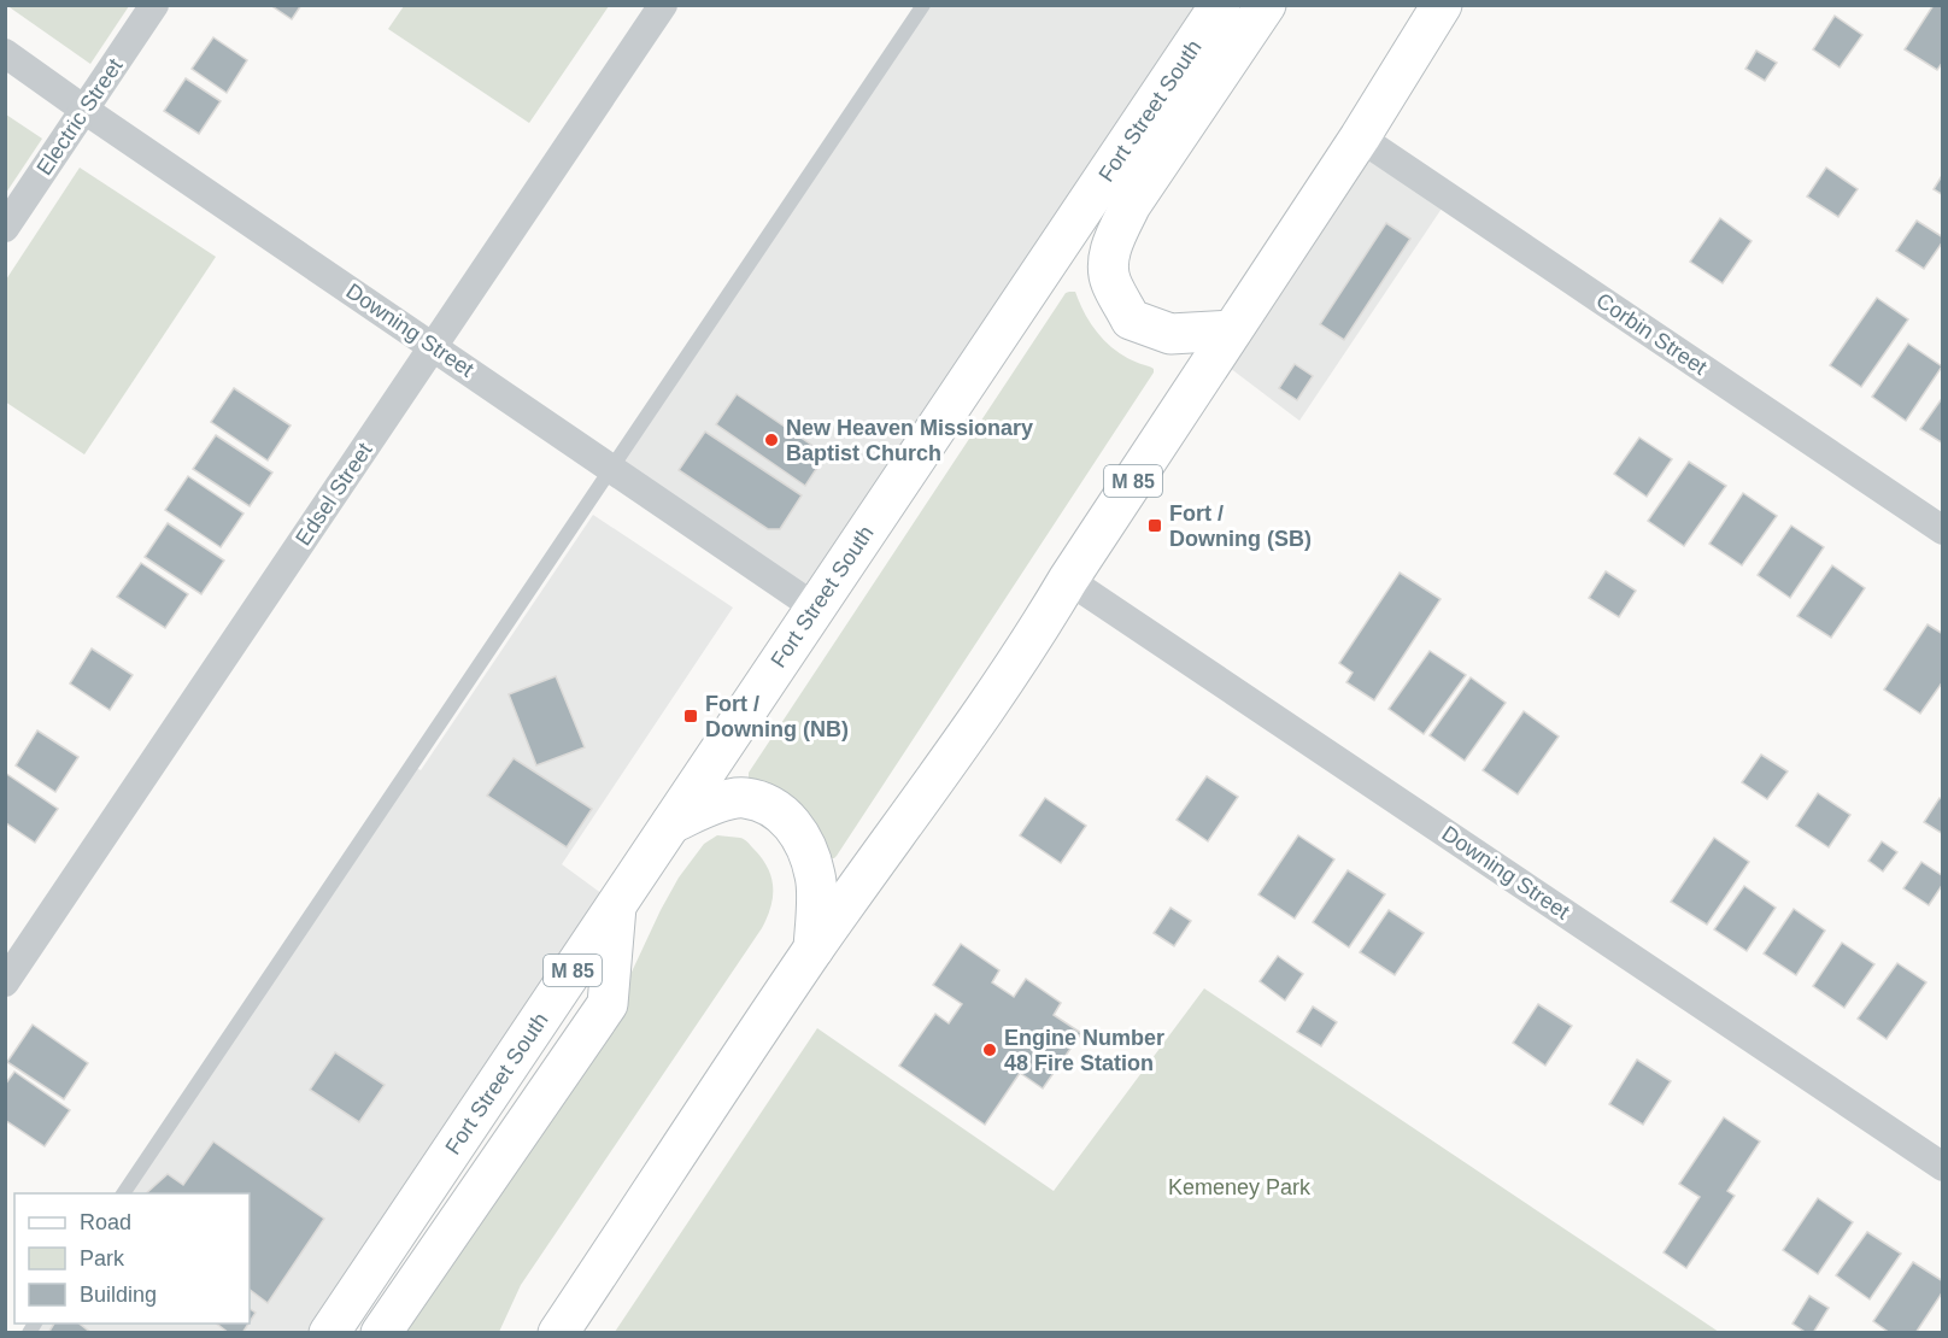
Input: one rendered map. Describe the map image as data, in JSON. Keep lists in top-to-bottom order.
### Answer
{
  "streets": {
    "main road": ["Fort Street South", "M 85"],
    "street": [
      "Electric Street",
      "Downing Street",
      "Corbin Street",
      "Edsel Street"
    ]
  },
  "crossings": [
    ["Fort Street South", "Downing Street"],
    ["Electric Street", "Downing Street"],
    ["Downing Street", "M 85"],
    ["Downing Street", "Edsel Street"],
    ["Corbin Street", "M 85"]
  ],
  "parks": ["Kemeney Park"],
  "places": {
    "other": ["New Heaven Missionary Baptist Church", "Engine Number 48 Fire Station"],
    "transit": ["Fort / Downing (SB)", "Fort / Downing (NB)"]
  },
  "legend": ["Road", "Park", "Building"]
}
